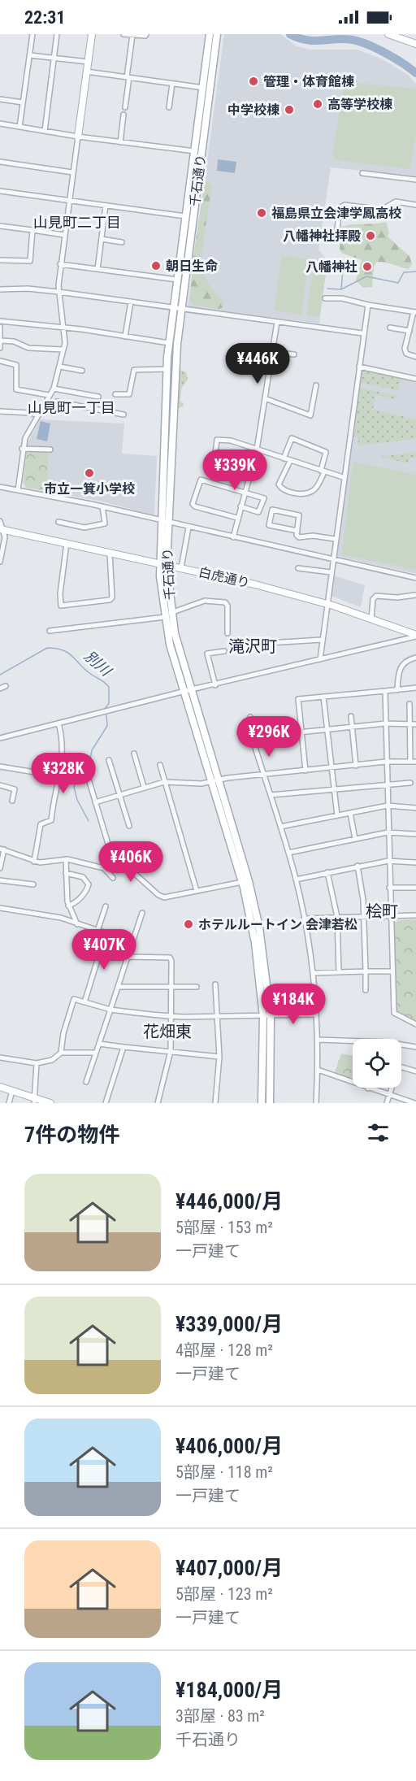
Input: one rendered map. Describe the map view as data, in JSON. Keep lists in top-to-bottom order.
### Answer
{
  "streets": {
    "main road": ["千石通り"],
    "street": ["白虎通り"]
  },
  "crossings": [
    ["千石通り", "白虎通り"]
  ],
  "districts": [
    "山見町二丁目",
    "山見町一丁目",
    "滝沢町",
    "桧町",
    "花畑東"
  ],
  "water": ["別川"],
  "places": [
    "管理・体育館棟",
    "高等学校棟",
    "中学校棟",
    "福島県立会津学鳳高校",
    "八幡神社拝殿",
    "朝日生命",
    "八幡神社",
    "市立一箕小学校",
    "ホテルルートイン 会津若松"
  ],
  "page": {
    "status": "22:31",
    "price": [
      "¥446K",
      "¥339K",
      "¥296K",
      "¥328K",
      "¥406K",
      "¥407K",
      "¥184K"
    ],
    "heading": "7件の物件",
    "list": [
      {
        "name": "¥446,000/月",
        "note": "5部屋 · 153 m² · 一戸建て"
      },
      {
        "name": "¥339,000/月",
        "note": "4部屋 · 128 m² · 一戸建て"
      },
      {
        "name": "¥406,000/月",
        "note": "5部屋 · 118 m² · 一戸建て"
      },
      {
        "name": "¥407,000/月",
        "note": "5部屋 · 123 m² · 一戸建て"
      },
      {
        "name": "¥184,000/月",
        "note": "3部屋 · 83 m² · 千石通り"
      }
    ]
  }
}
